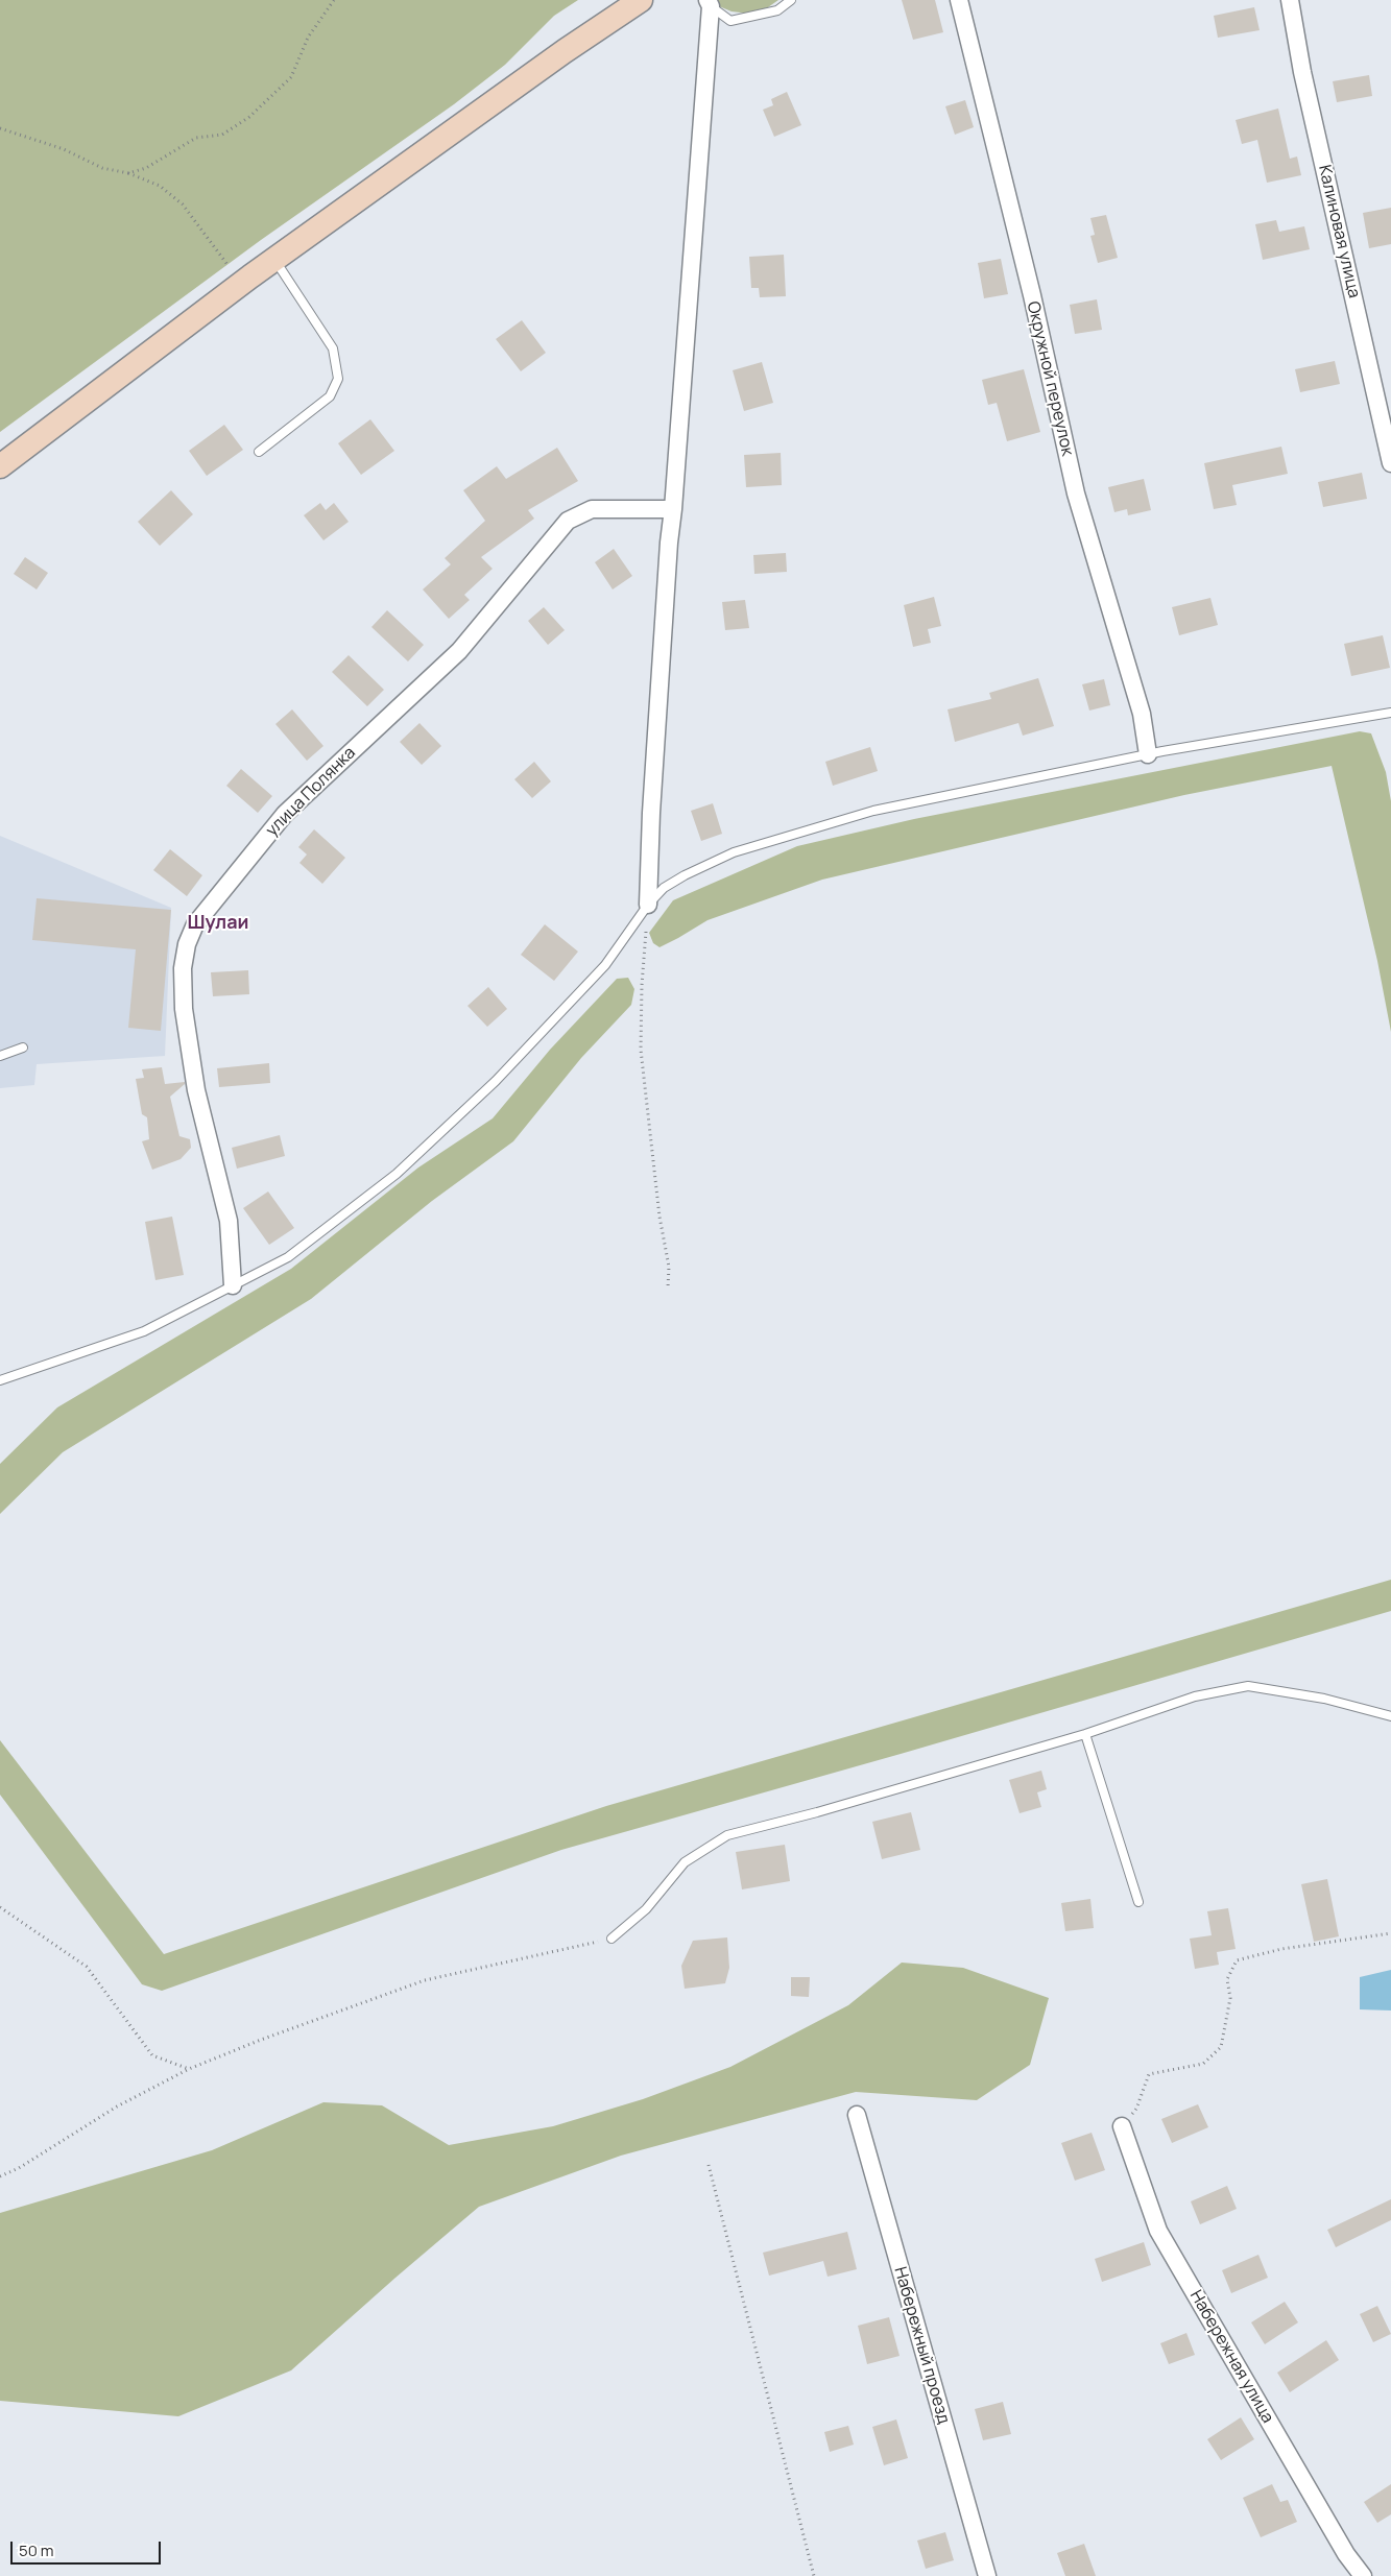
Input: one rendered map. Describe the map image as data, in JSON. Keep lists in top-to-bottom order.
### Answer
{
  "streets": {
    "street": [
      "Калиновая улица",
      "Окружной переулок",
      "улица Полянка",
      "Набережный проезд",
      "Набережная улица"
    ]
  },
  "districts": ["Шулаи"],
  "scale_bar": "50 m"
}
